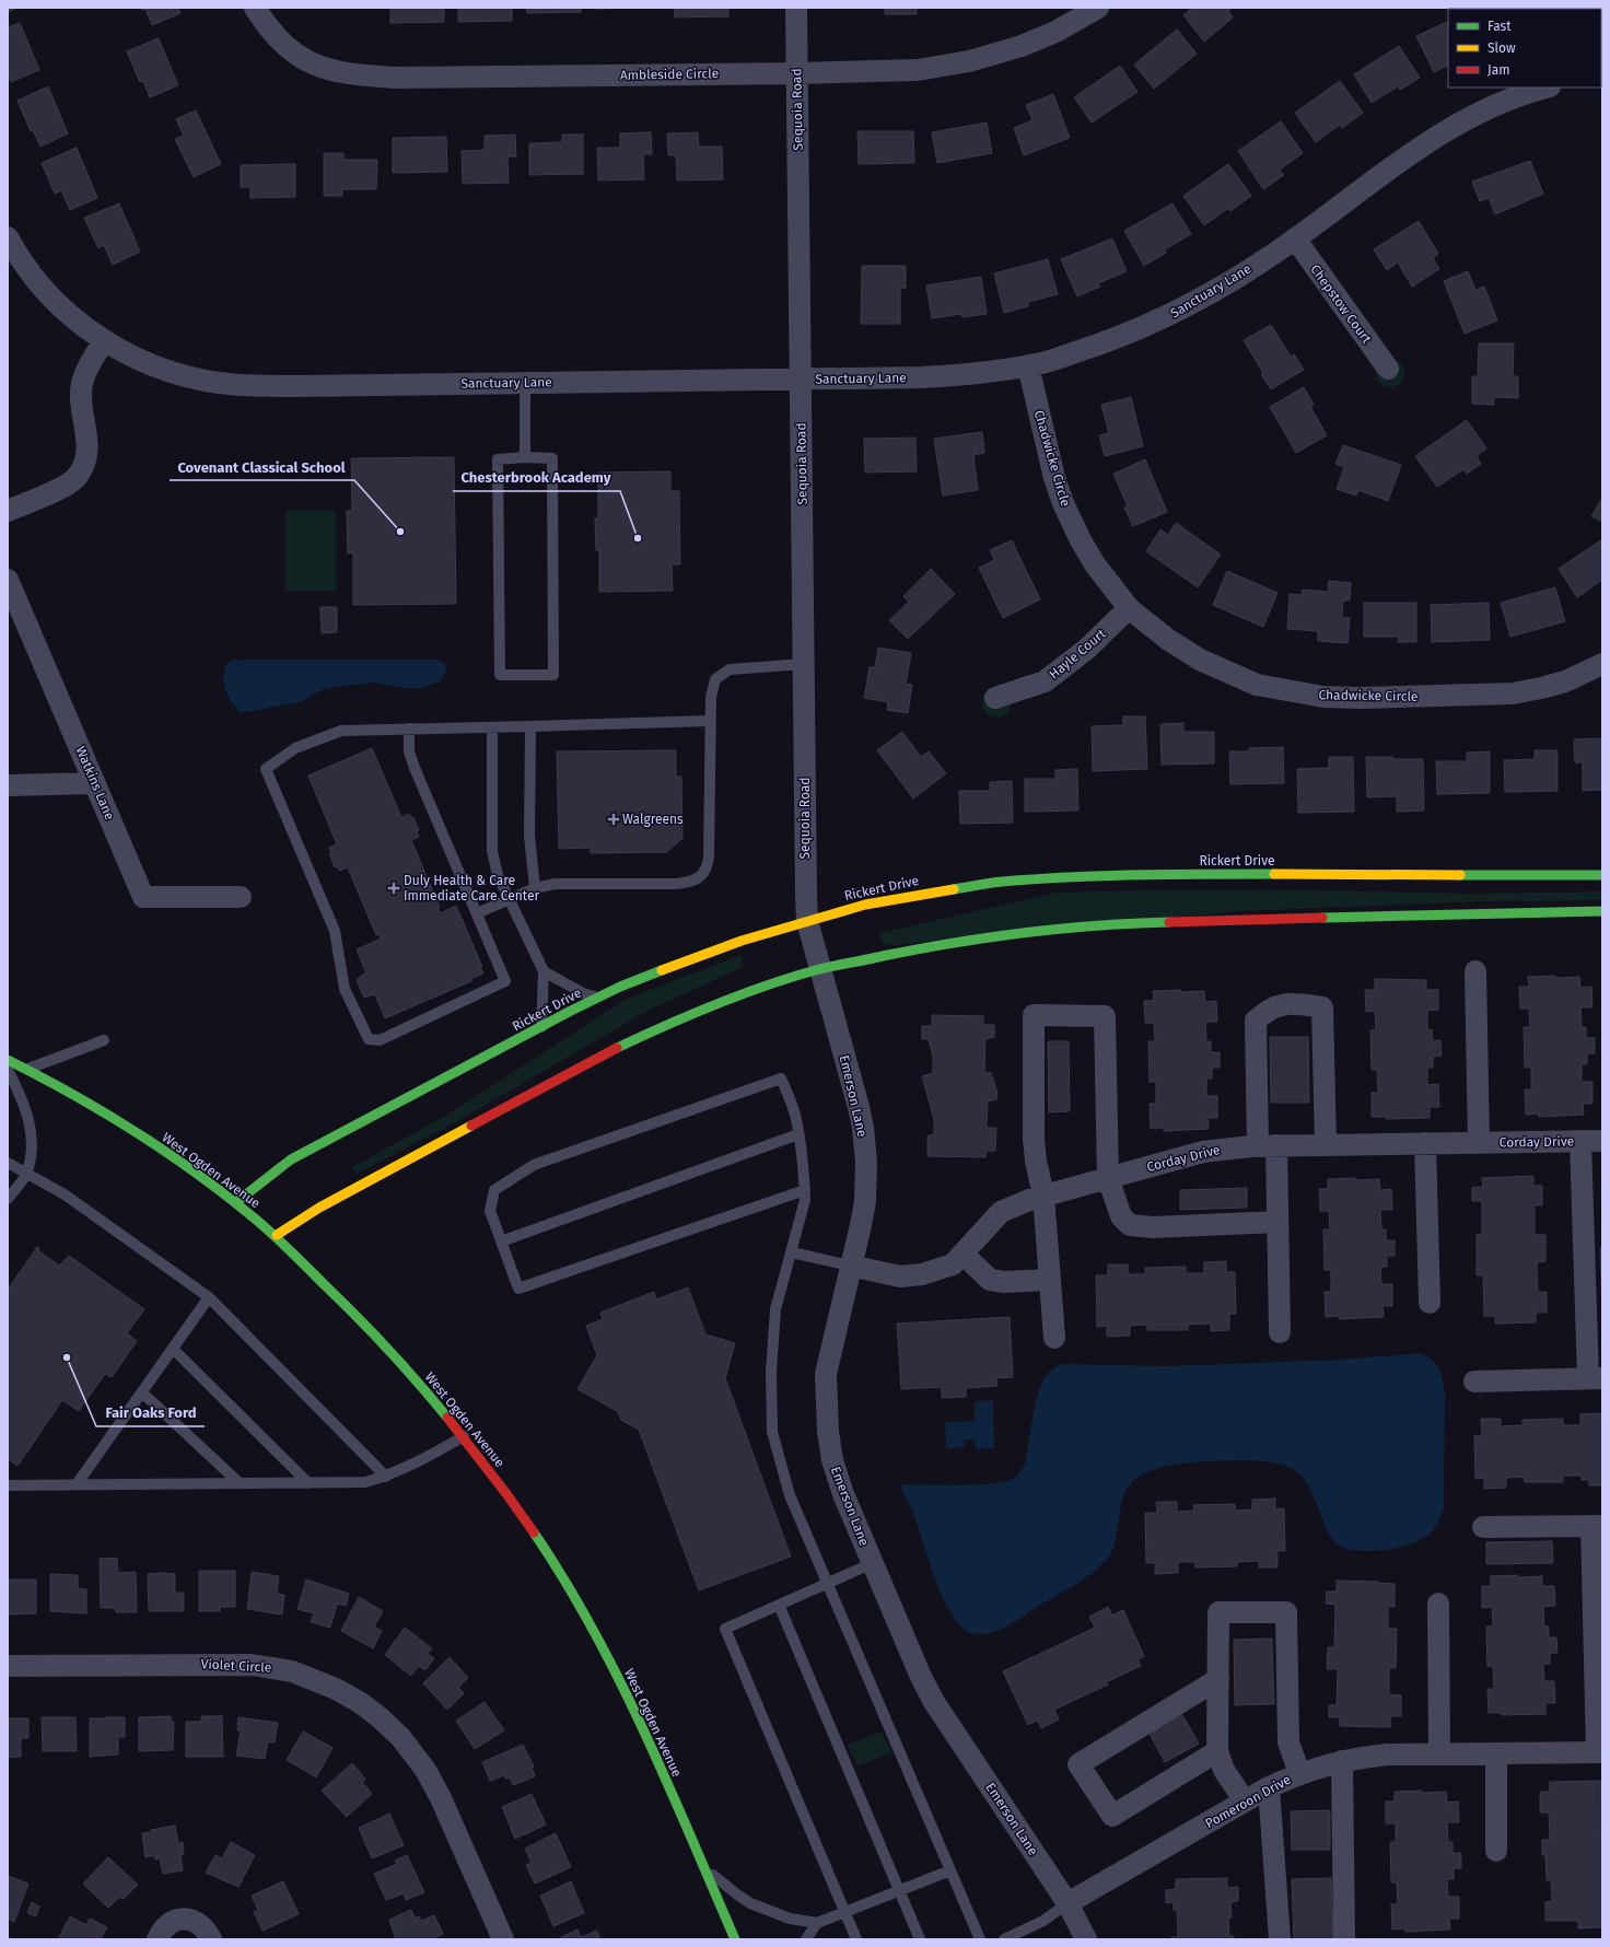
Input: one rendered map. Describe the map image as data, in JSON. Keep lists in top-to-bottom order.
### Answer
{
  "streets": {
    "street": [
      "Ambleside Circle",
      "Sequoia Road",
      "Sanctuary Lane",
      "Chepstow Court",
      "Chadwicke Circle",
      "Hayle Court",
      "Watkins Lane",
      "Rickert Drive",
      "Emerson Lane",
      "Corday Drive",
      "West Ogden Avenue",
      "Violet Circle",
      "Pomeroon Drive"
    ]
  },
  "crossings": [
    ["Ambleside Circle", "Sequoia Road"],
    ["Sequoia Road", "Sanctuary Lane"],
    ["Sequoia Road", "Rickert Drive"],
    ["Sequoia Road", "Emerson Lane"],
    ["Sanctuary Lane", "Chepstow Court"],
    ["Sanctuary Lane", "Chadwicke Circle"],
    ["Chadwicke Circle", "Hayle Court"],
    ["Rickert Drive", "Emerson Lane"],
    ["Rickert Drive", "West Ogden Avenue"],
    ["Emerson Lane", "Corday Drive"],
    ["Emerson Lane", "Pomeroon Drive"]
  ],
  "places": {
    "other": ["Covenant Classical School", "Chesterbrook Academy", "Fair Oaks Ford"],
    "health": ["Walgreens", "Duly Health & Care Immediate Care Center"]
  },
  "legend": ["Fast", "Slow", "Jam"]
}
